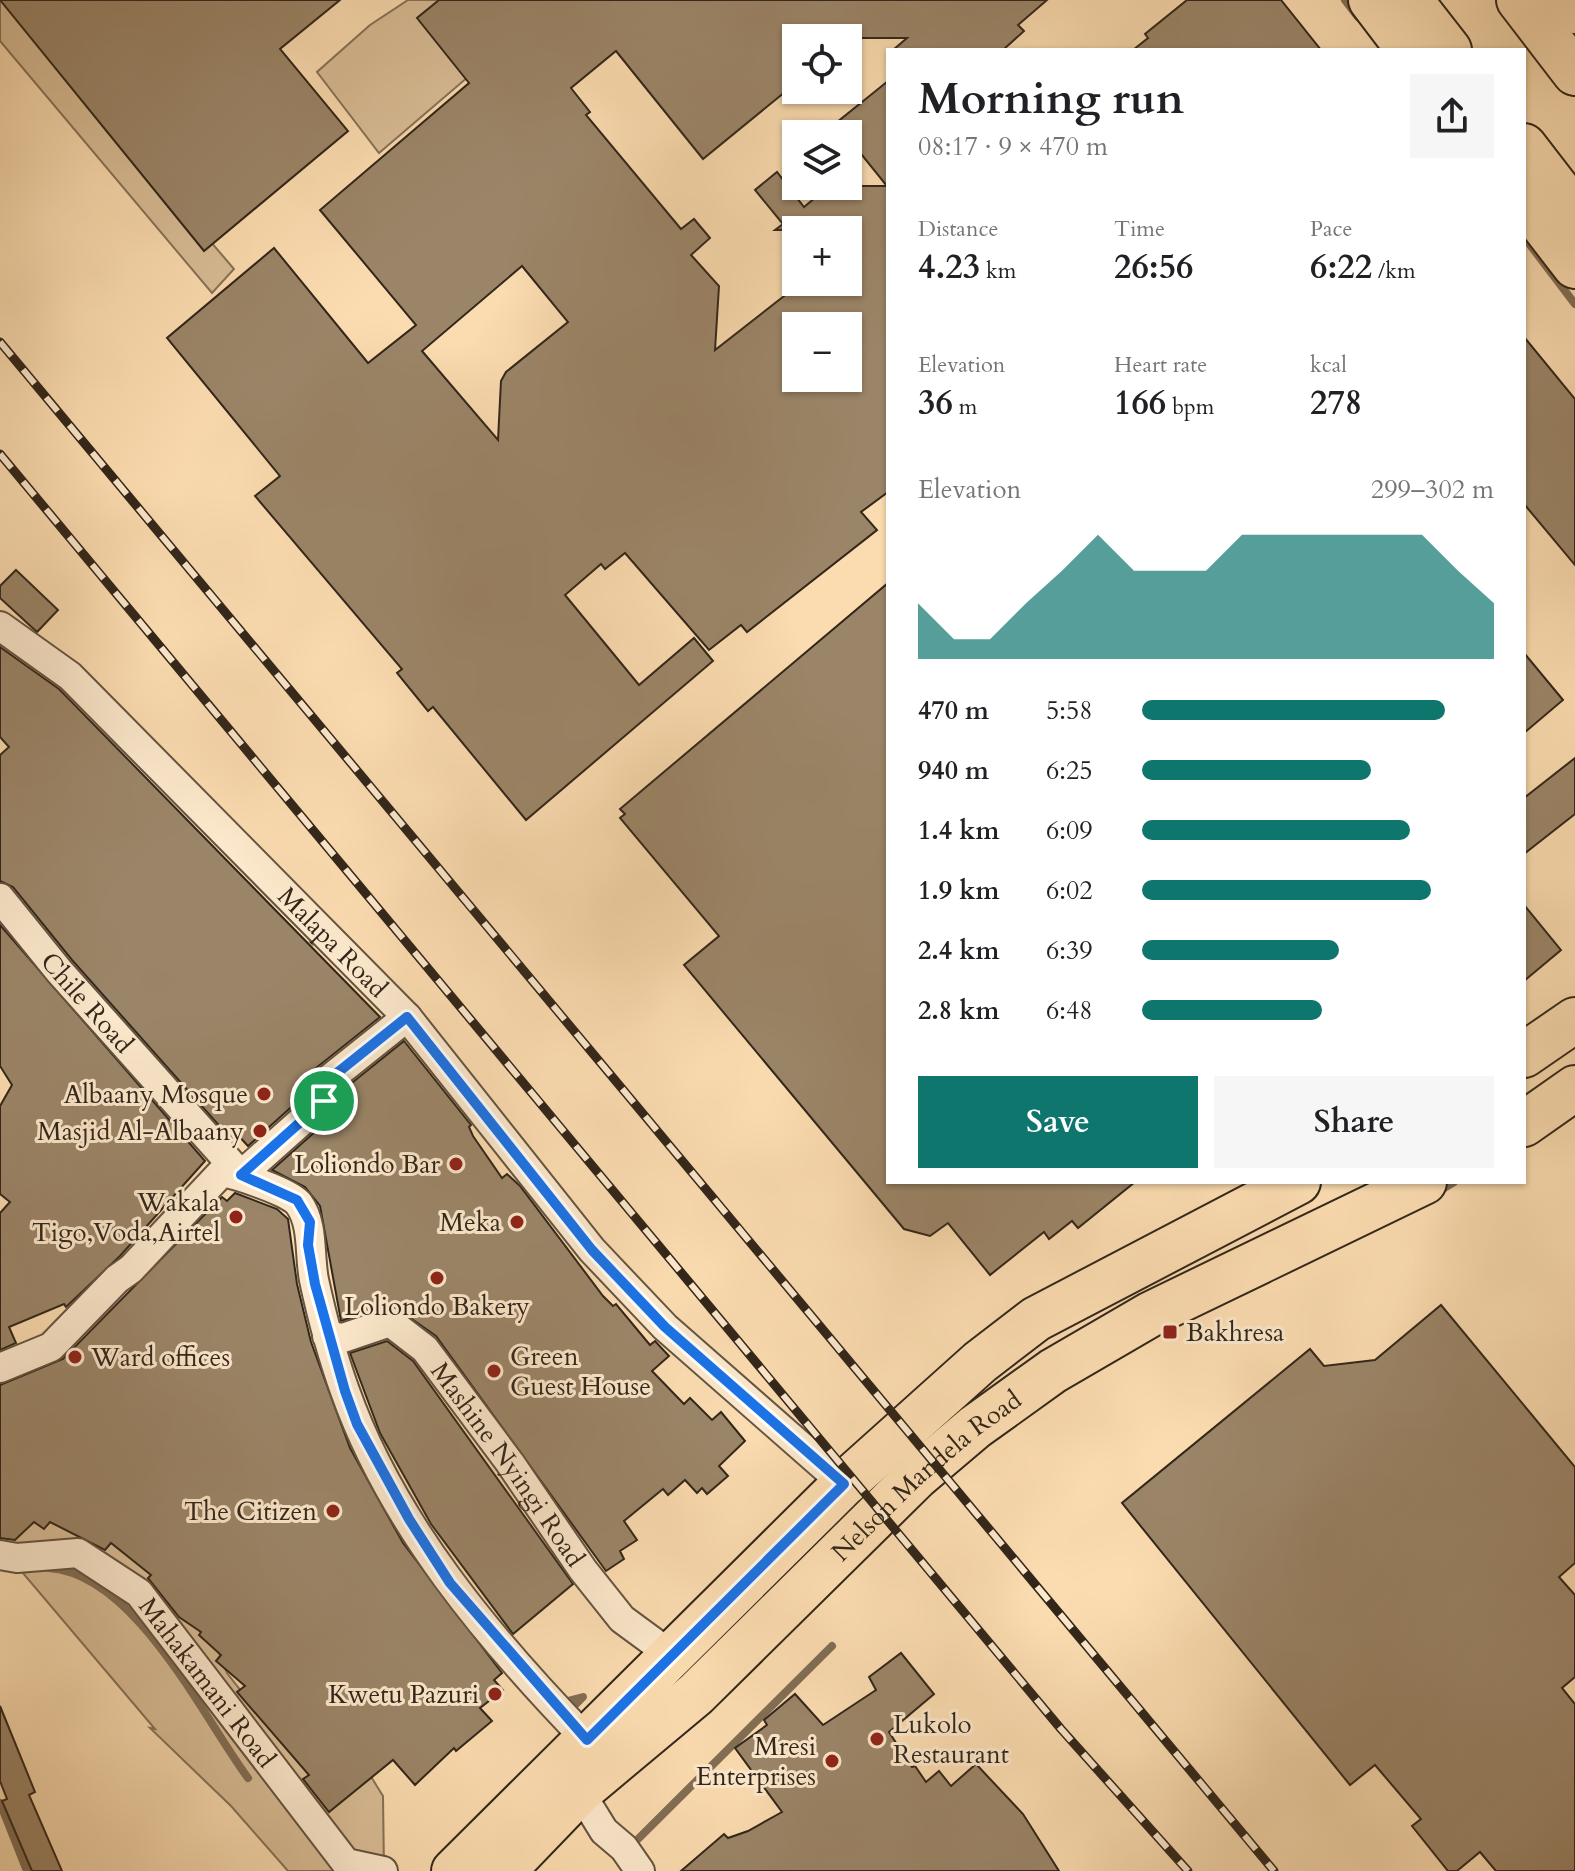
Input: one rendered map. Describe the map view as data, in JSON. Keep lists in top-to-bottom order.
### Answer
{
  "streets": {
    "main road": ["Nelson Mandela Road"],
    "street": [
      "Malapa Road",
      "Chile Road",
      "Mashine Nyingi Road",
      "Mahakamani Road"
    ]
  },
  "crossings": [
    ["Malapa Road", "Nelson Mandela Road"],
    ["Chile Road", "Mashine Nyingi Road"],
    ["Chile Road", "Nelson Mandela Road"],
    ["Mashine Nyingi Road", "Nelson Mandela Road"]
  ],
  "places": {
    "other": [
      "Albaany Mosque",
      "Masjid Al-Albaany",
      "Loliondo Bar",
      "Wakala Tigo,Voda,Airtel",
      "Meka",
      "Loliondo Bakery",
      "Ward offices",
      "Green Guest House",
      "The Citizen",
      "Kwetu Pazuri",
      "Lukolo Restaurant",
      "Mresi Enterprises"
    ],
    "transit": ["Bakhresa"]
  },
  "page": {
    "map_buttons": ["+", "−"],
    "heading": ["Morning run", "08:17 · 9 × 470 m"],
    "stats": [
      ["Distance", "4.23 km"],
      ["Time", "26:56"],
      ["Pace", "6:22 /km"],
      ["Elevation", "36 m"],
      ["Heart rate", "166 bpm"],
      ["kcal", "278"]
    ],
    "chart": ["Elevation", "299–302 m"],
    "list": [
      {
        "name": "470 m",
        "note": "5:58"
      },
      {
        "name": "940 m",
        "note": "6:25"
      },
      {
        "name": "1.4 km",
        "note": "6:09"
      },
      {
        "name": "1.9 km",
        "note": "6:02"
      },
      {
        "name": "2.4 km",
        "note": "6:39"
      },
      {
        "name": "2.8 km",
        "note": "6:48"
      }
    ],
    "buttons": ["Save", "Share"]
  }
}
